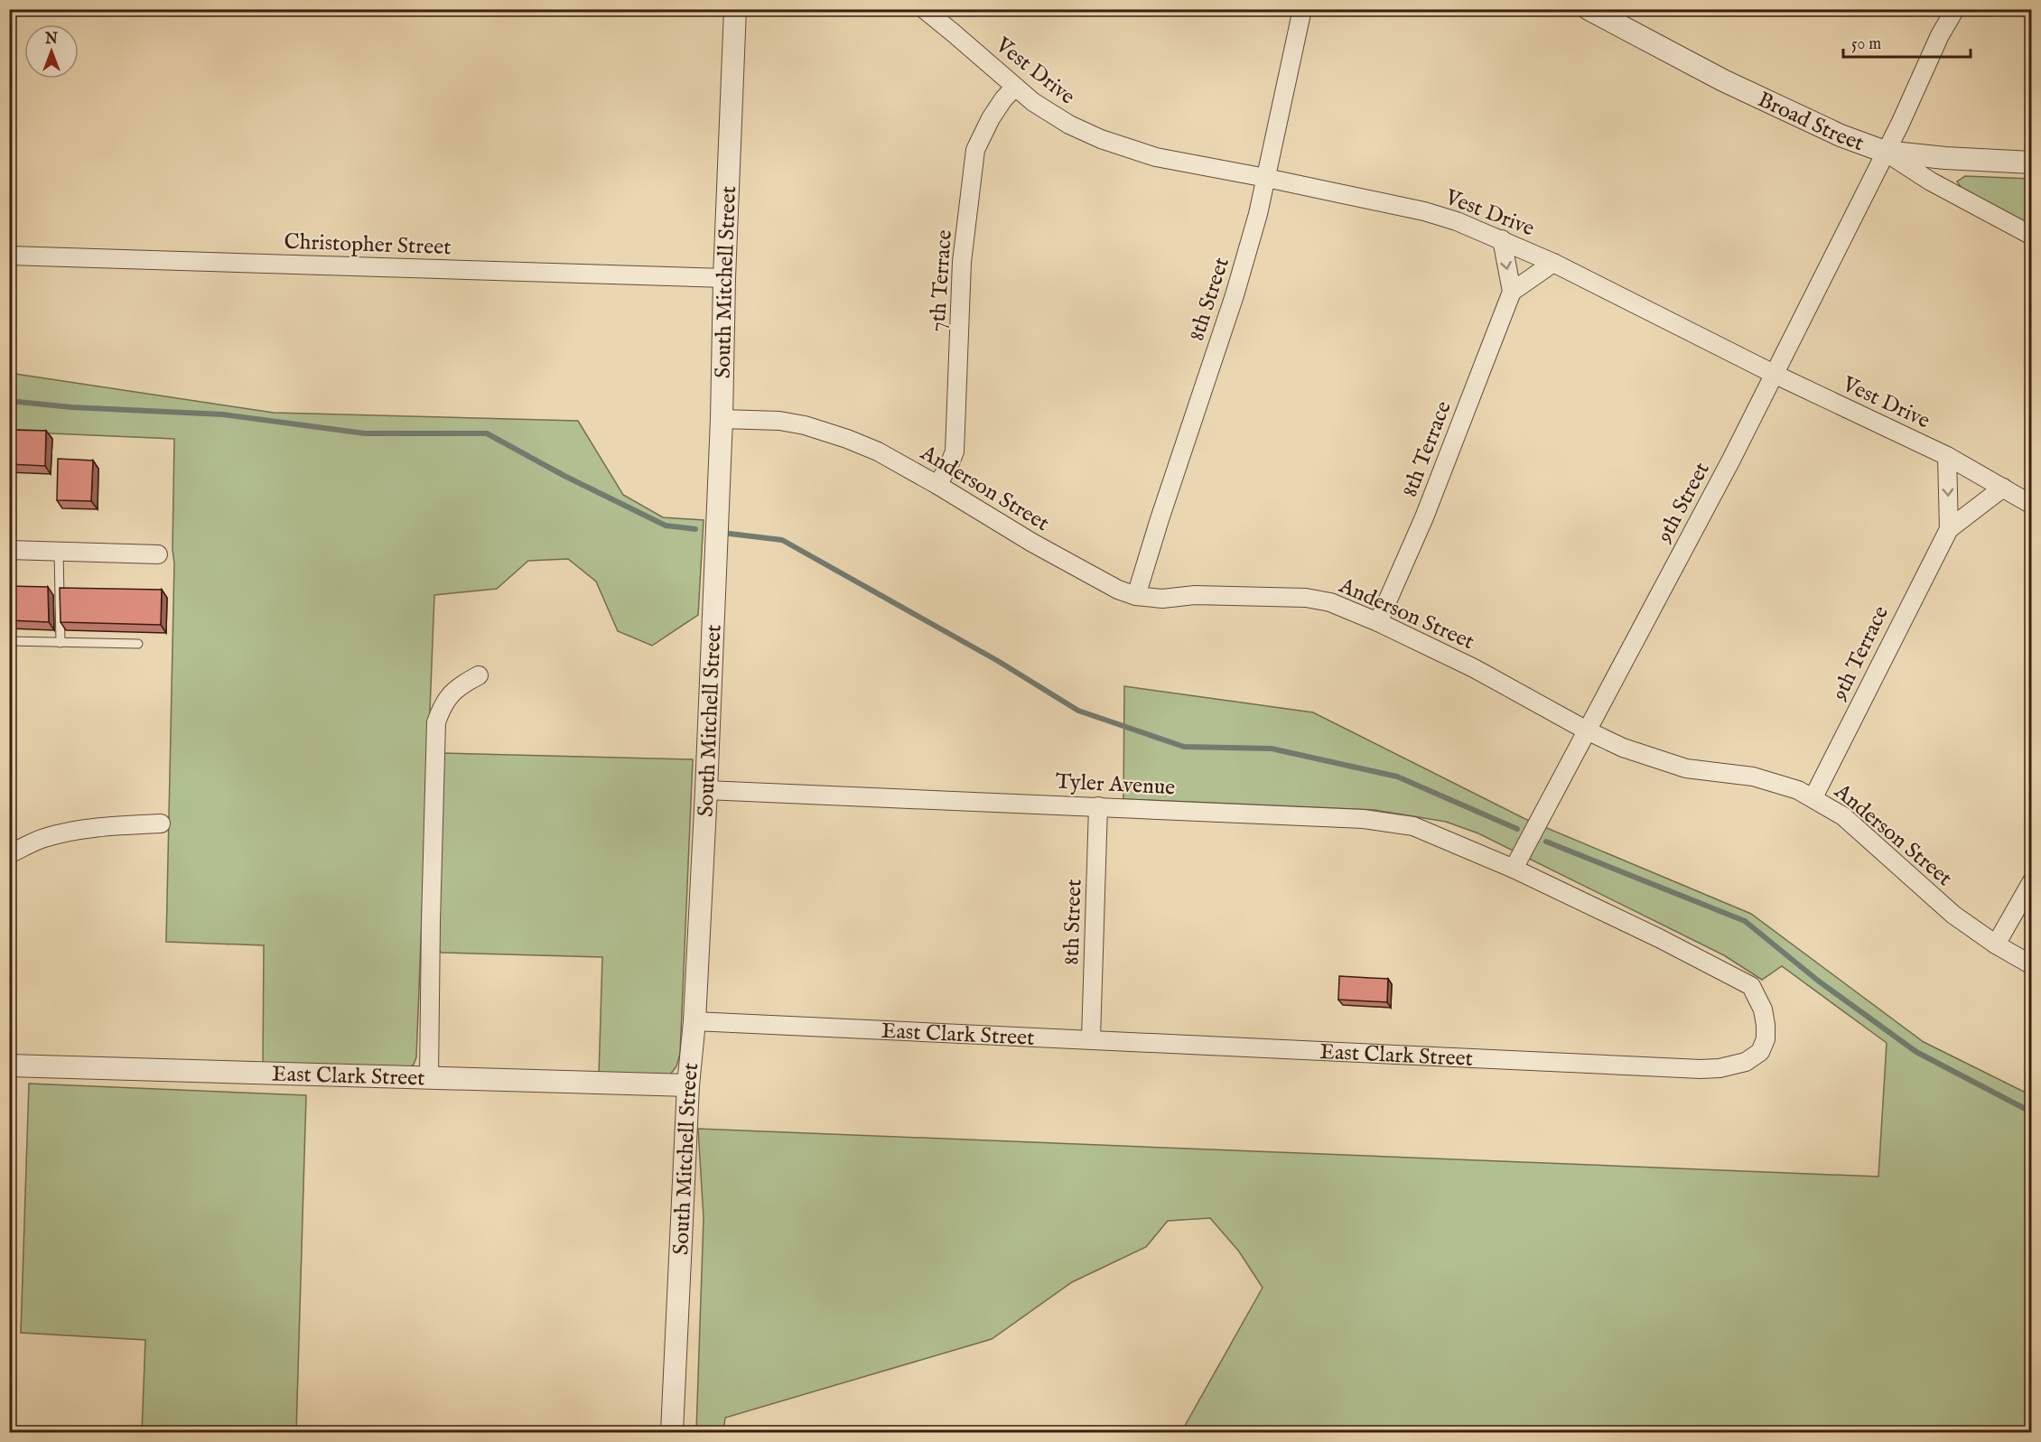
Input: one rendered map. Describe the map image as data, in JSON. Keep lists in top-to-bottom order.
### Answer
{
  "streets": {
    "street": [
      "Vest Drive",
      "Broad Street",
      "Christopher Street",
      "7th Terrace",
      "South Mitchell Street",
      "8th Street",
      "8th Terrace",
      "Anderson Street",
      "9th Street",
      "9th Terrace",
      "Tyler Avenue",
      "East Clark Street"
    ]
  },
  "crossings": [
    ["Vest Drive", "7th Terrace"],
    ["Vest Drive", "8th Street"],
    ["Vest Drive", "9th Street"],
    ["Vest Drive", "9th Terrace"],
    ["Broad Street", "9th Street"],
    ["Christopher Street", "South Mitchell Street"],
    ["7th Terrace", "Anderson Street"],
    ["South Mitchell Street", "Anderson Street"],
    ["South Mitchell Street", "Tyler Avenue"],
    ["South Mitchell Street", "East Clark Street"],
    ["8th Street", "Anderson Street"],
    ["8th Street", "Tyler Avenue"],
    ["8th Street", "East Clark Street"],
    ["8th Terrace", "Anderson Street"],
    ["Anderson Street", "9th Street"],
    ["Anderson Street", "9th Terrace"],
    ["9th Street", "Tyler Avenue"],
    ["9th Street", "East Clark Street"],
    ["Tyler Avenue", "East Clark Street"]
  ],
  "scale_bar": "50 m",
  "north": "top"
}
